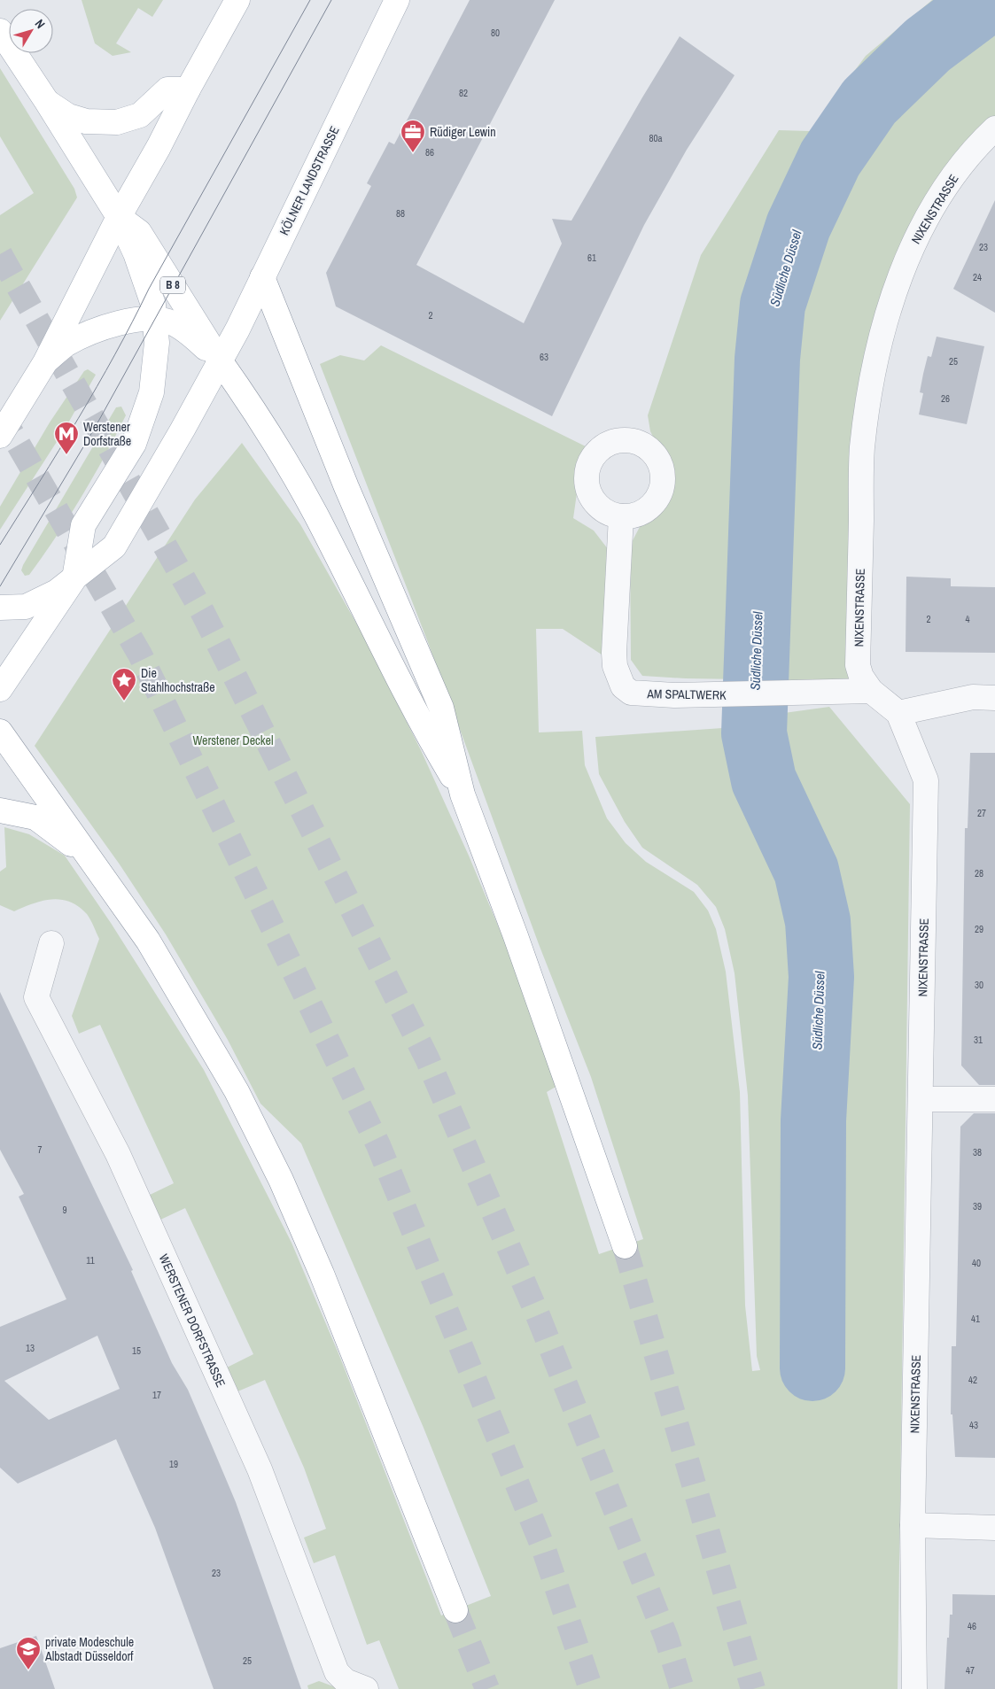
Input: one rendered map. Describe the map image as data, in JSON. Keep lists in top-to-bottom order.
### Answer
{
  "streets": {
    "main road": ["KÖLNER LANDSTRASSE", "B 8"],
    "street": ["NIXENSTRASSE", "AM SPALTWERK", "WERSTENER DORFSTRASSE"]
  },
  "crossings": [
    ["KÖLNER LANDSTRASSE", "B 8"],
    ["NIXENSTRASSE", "AM SPALTWERK"]
  ],
  "water": ["Südliche Düssel"],
  "parks": ["Werstener Deckel"],
  "places": {
    "office": ["Rüdiger Lewin"],
    "metro station": ["Werstener Dorfstraße"],
    "place": ["Die Stahlhochstraße"],
    "school or university": ["private Modeschule Albstadt Düsseldorf"]
  },
  "house_numbers": [
    "80",
    "82",
    "80a",
    "86",
    "88",
    "23",
    "61",
    "24",
    "2",
    "63",
    "25",
    "26",
    "2",
    "4",
    "27",
    "28",
    "29",
    "30",
    "31",
    "7",
    "38",
    "39",
    "9",
    "11",
    "40",
    "41",
    "13",
    "15",
    "42",
    "17",
    "43",
    "19",
    "23",
    "46",
    "25",
    "47"
  ],
  "north": "top right"
}
